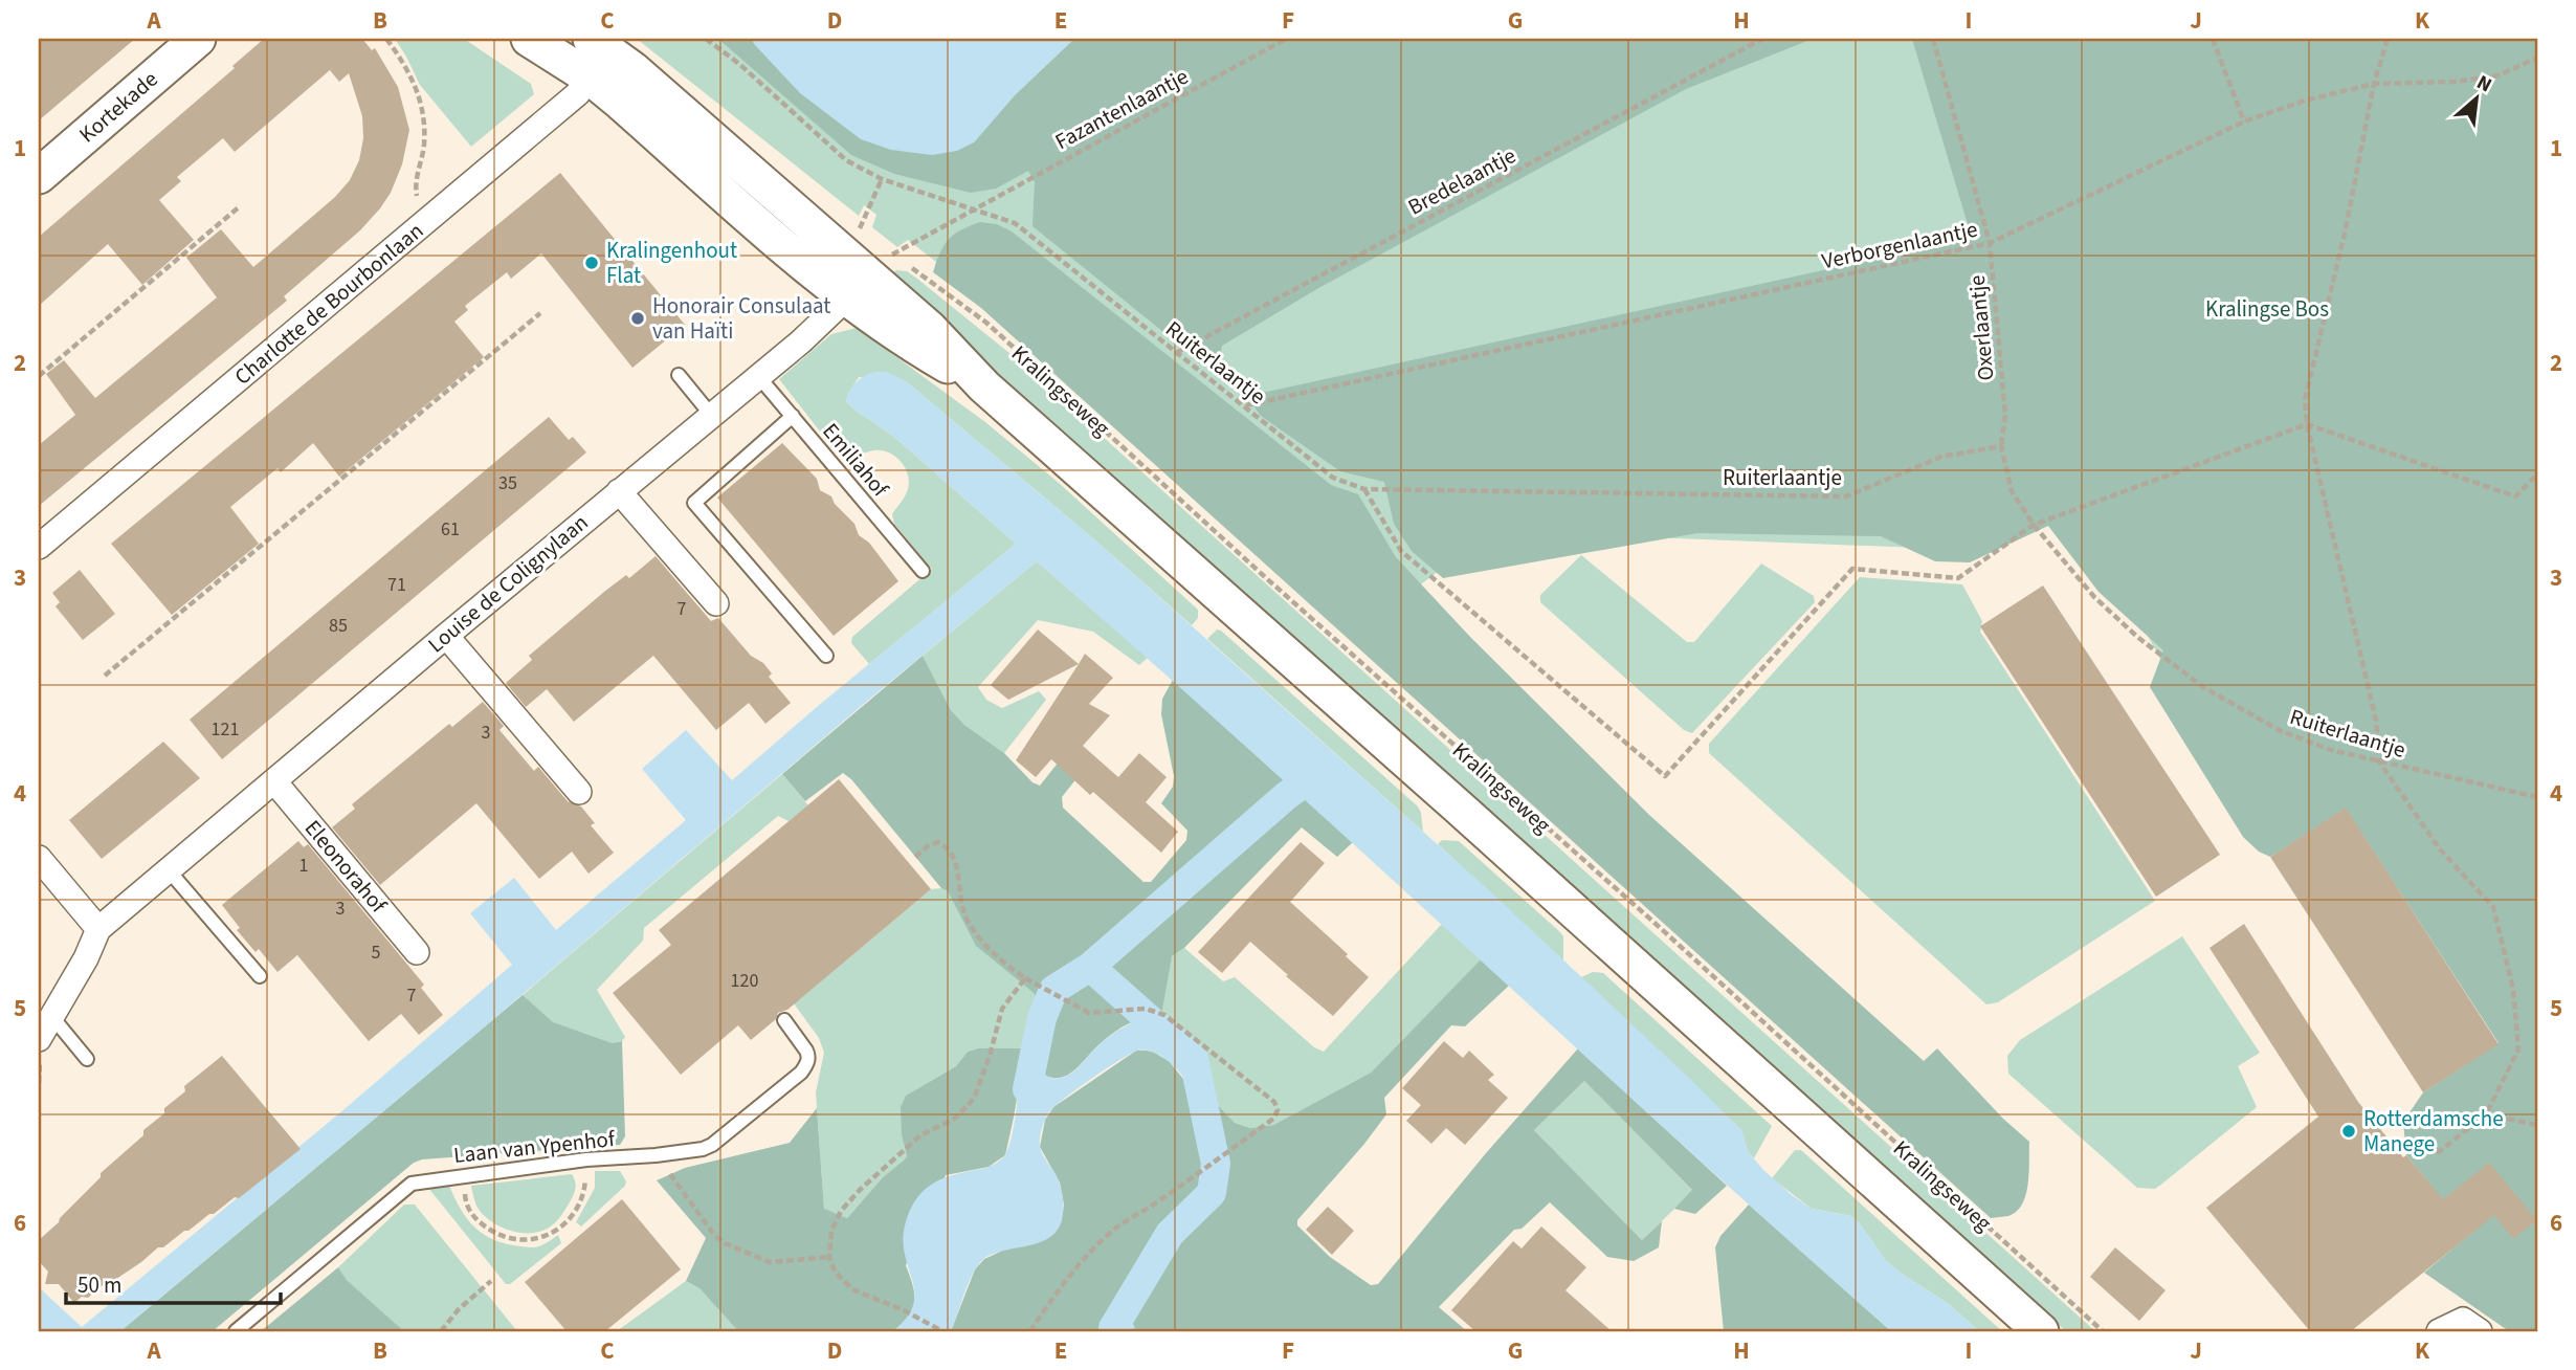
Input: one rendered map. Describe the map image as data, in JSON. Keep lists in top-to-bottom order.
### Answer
{
  "streets": {
    "main road": ["Kortekade", "Kralingseweg"],
    "street": ["Charlotte de Bourbonlaan", "Louise de Colignylaan", "Eleonorahof"],
    "lane": ["Emiliahof", "Laan van Ypenhof"],
    "path": [
      "Fazantenlaantje",
      "Bredelaantje",
      "Verborgenlaantje",
      "Oxerlaantje",
      "Ruiterlaantje"
    ]
  },
  "crossings": [
    ["Fazantenlaantje", "Ruiterlaantje"],
    ["Fazantenlaantje", "Kralingseweg"],
    ["Fazantenlaantje", "Louise de Colignylaan"],
    ["Bredelaantje", "Ruiterlaantje"],
    ["Verborgenlaantje", "Oxerlaantje"],
    ["Verborgenlaantje", "Ruiterlaantje"],
    ["Charlotte de Bourbonlaan", "Kralingseweg"],
    ["Oxerlaantje", "Ruiterlaantje"],
    ["Kralingseweg", "Louise de Colignylaan"],
    ["Emiliahof", "Louise de Colignylaan"],
    ["Louise de Colignylaan", "Eleonorahof"]
  ],
  "parks": ["Kralingse Bos"],
  "places": ["Kralingenhout Flat", "Honorair Consulaat van Haïti", "Rotterdamsche Manege"],
  "house_numbers": [
    "35",
    "61",
    "71",
    "7",
    "85",
    "121",
    "3",
    "1",
    "3",
    "5",
    "120",
    "7"
  ],
  "scale_bar": "50 m",
  "north": "top right",
  "grid": {
    "columns": [
      "A",
      "B",
      "C",
      "D",
      "E",
      "F",
      "G",
      "H",
      "I",
      "J",
      "K"
    ],
    "rows": [
      "1",
      "2",
      "3",
      "4",
      "5",
      "6"
    ]
  }
}
